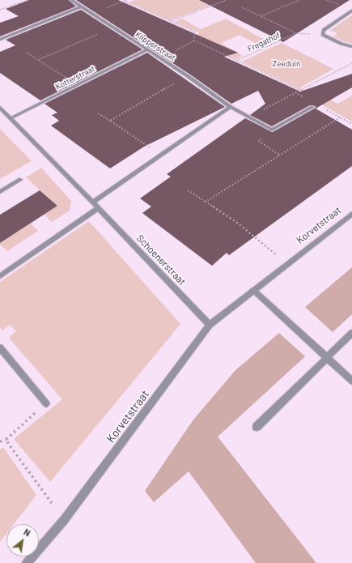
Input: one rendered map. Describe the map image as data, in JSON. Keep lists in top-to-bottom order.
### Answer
{
  "streets": {
    "street": [
      "Klipperstraat",
      "Kotterstraat",
      "Korvetstraat",
      "Schoenerstraat"
    ],
    "path": ["Fregathof"]
  },
  "crossings": [
    ["Klipperstraat", "Kotterstraat"],
    ["Kotterstraat", "Schoenerstraat"],
    ["Korvetstraat", "Schoenerstraat"]
  ],
  "parks": ["Zeeduin"],
  "north": "top right"
}
